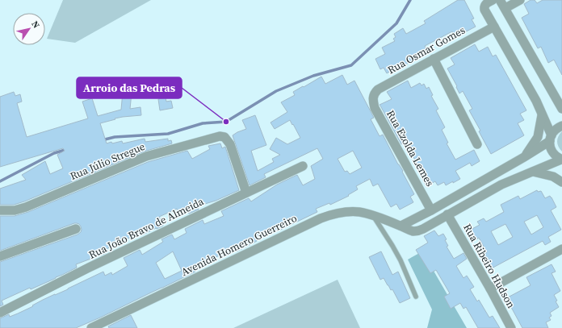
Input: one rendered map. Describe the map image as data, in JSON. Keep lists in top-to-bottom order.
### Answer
{
  "streets": {
    "street": [
      "Rua Osmar Gomes",
      "Rua Ezolda Lemes",
      "Rua Júlio Stregue",
      "Rua João Bravo de Almeida",
      "Avenida Homero Guerreiro",
      "Rua Ribeiro Hudson"
    ]
  },
  "crossings": [
    ["Rua Osmar Gomes", "Rua Ezolda Lemes"],
    ["Rua Júlio Stregue", "Rua João Bravo de Almeida"],
    ["Avenida Homero Guerreiro", "Rua Ribeiro Hudson"]
  ],
  "places": ["Arroio das Pedras"],
  "north": "top right"
}
